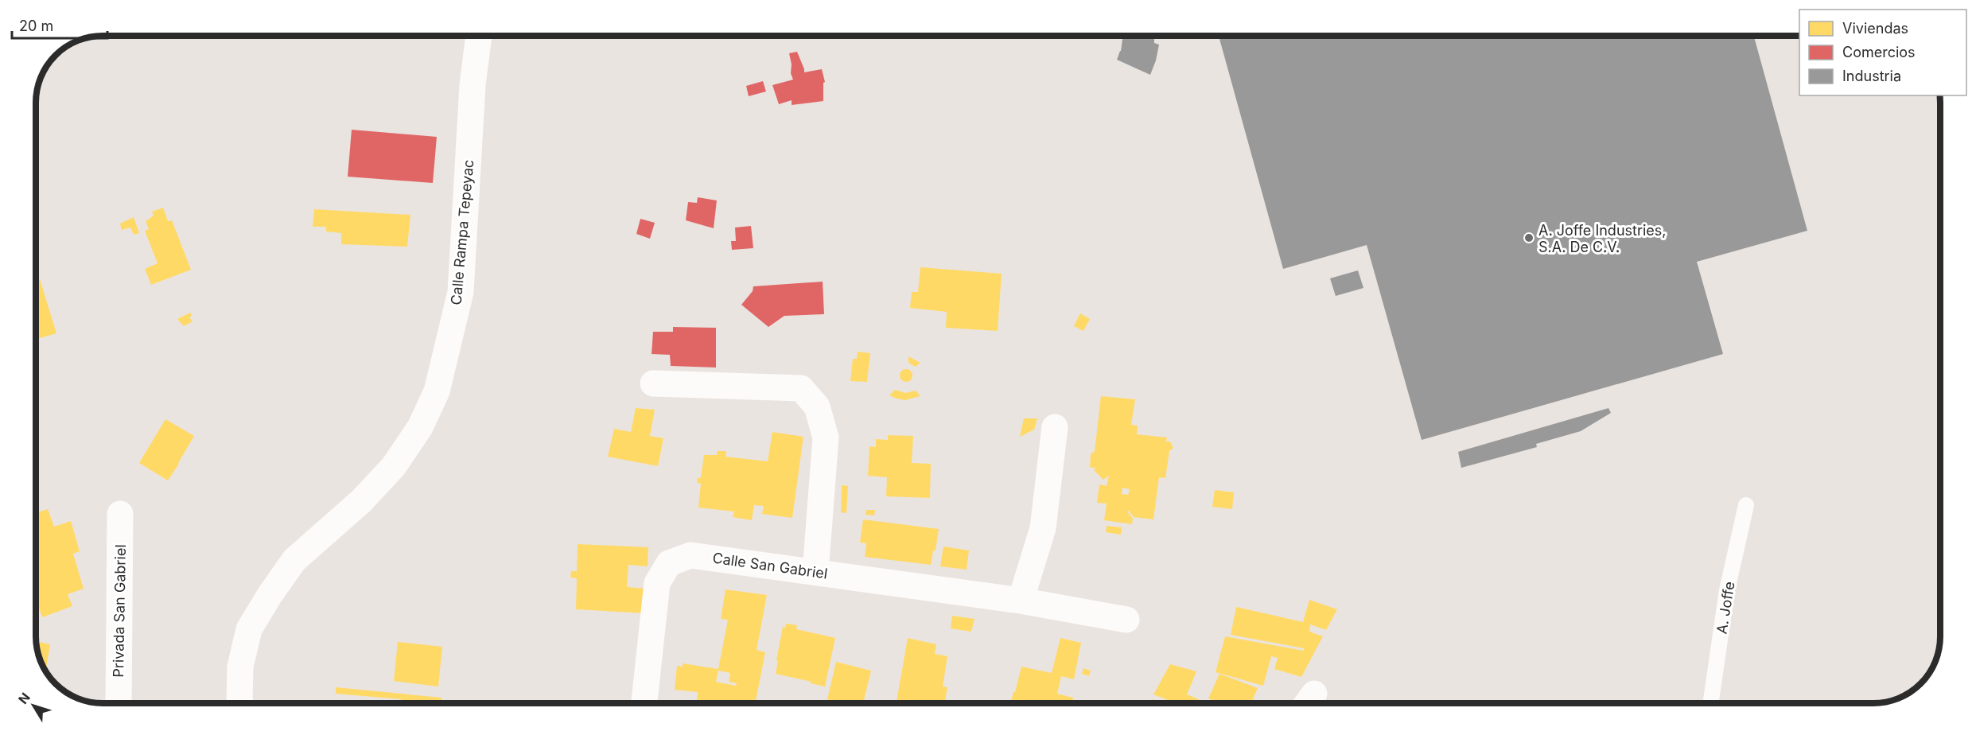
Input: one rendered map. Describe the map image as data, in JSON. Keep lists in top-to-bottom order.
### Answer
{
  "streets": {
    "street": ["Calle Rampa Tepeyac", "Calle San Gabriel", "Privada San Gabriel"],
    "lane": ["A. Joffe"]
  },
  "places": ["A. Joffe Industries, S.A. De C.V."],
  "legend": ["Viviendas", "Comercios", "Industria"],
  "scale_bar": "20 m",
  "north": "top left"
}
